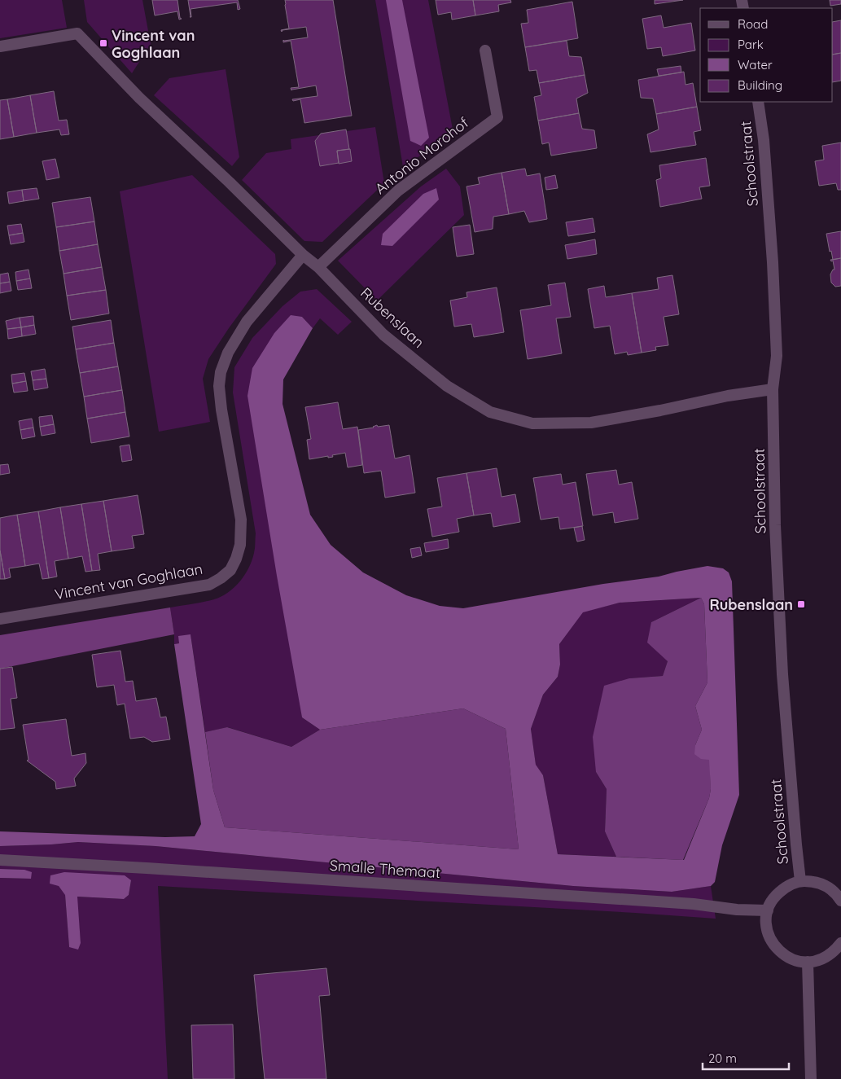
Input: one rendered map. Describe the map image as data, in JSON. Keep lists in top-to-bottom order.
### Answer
{
  "streets": {
    "street": [
      "Antonio Morohof",
      "Schoolstraat",
      "Rubenslaan",
      "Vincent van Goghlaan",
      "Smalle Themaat"
    ]
  },
  "crossings": [
    ["Antonio Morohof", "Rubenslaan"],
    ["Schoolstraat", "Rubenslaan"],
    ["Rubenslaan", "Vincent van Goghlaan"]
  ],
  "places": {
    "transit": ["Vincent van Goghlaan", "Rubenslaan"]
  },
  "legend": [
    "Road",
    "Park",
    "Water",
    "Building"
  ],
  "scale_bar": "20 m"
}
